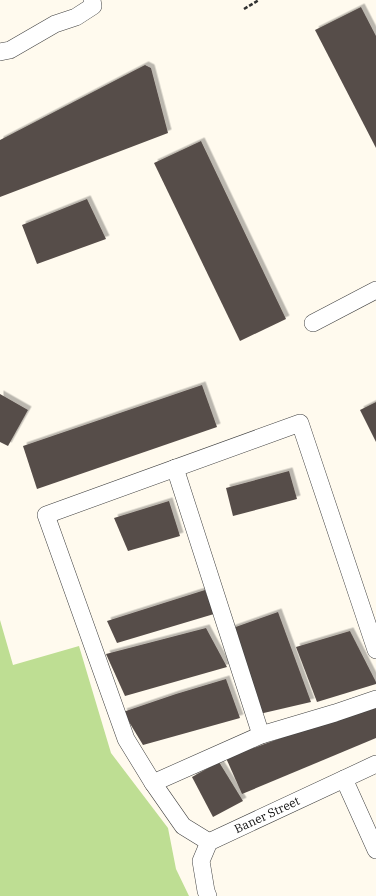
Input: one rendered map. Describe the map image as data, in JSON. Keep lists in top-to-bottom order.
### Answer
{
  "streets": {
    "street": ["Baner Street"]
  }
}
